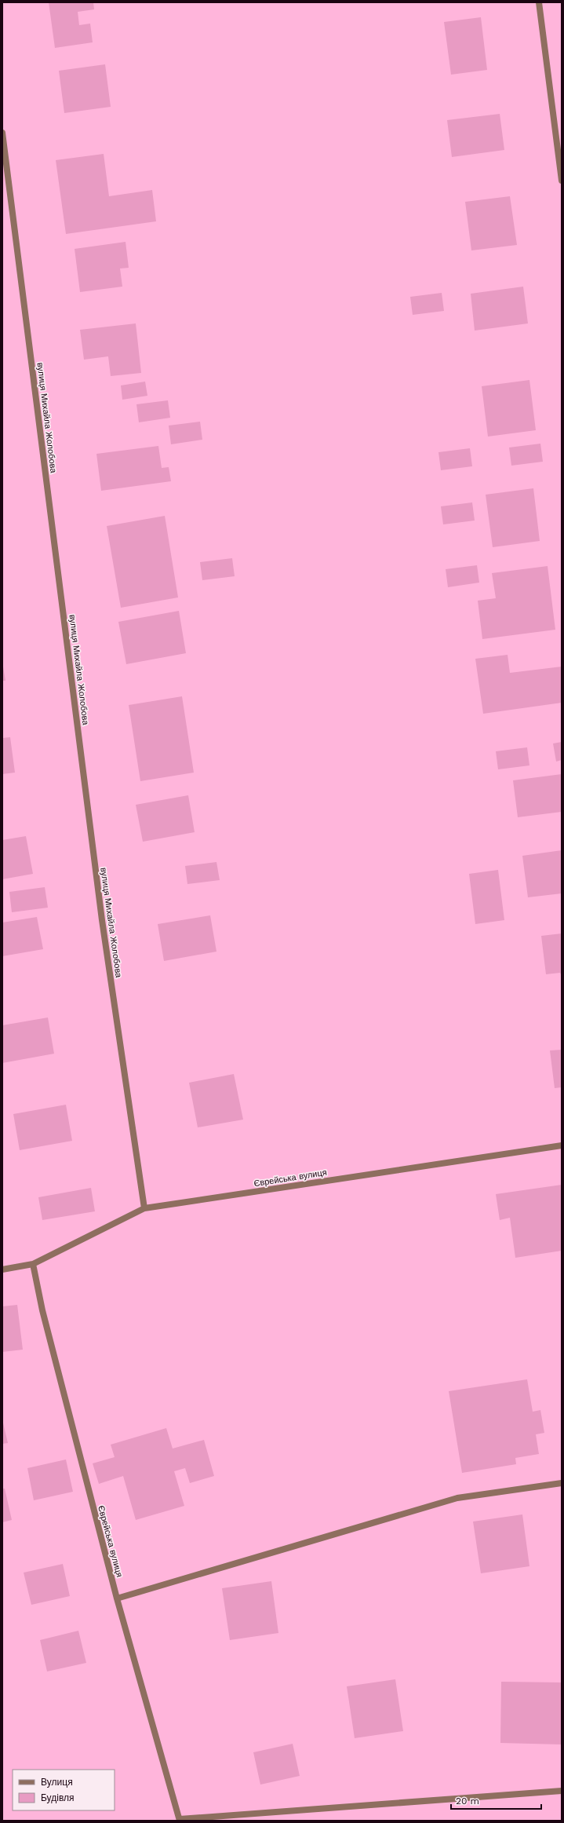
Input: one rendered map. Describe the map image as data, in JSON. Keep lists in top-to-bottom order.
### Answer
{
  "streets": {
    "street": ["вулиця Михайла Жолобова", "Єврейська вулиця"]
  },
  "crossings": [
    ["вулиця Михайла Жолобова", "Єврейська вулиця"]
  ],
  "legend": ["Вулиця", "Будівля"],
  "scale_bar": "20 m"
}
